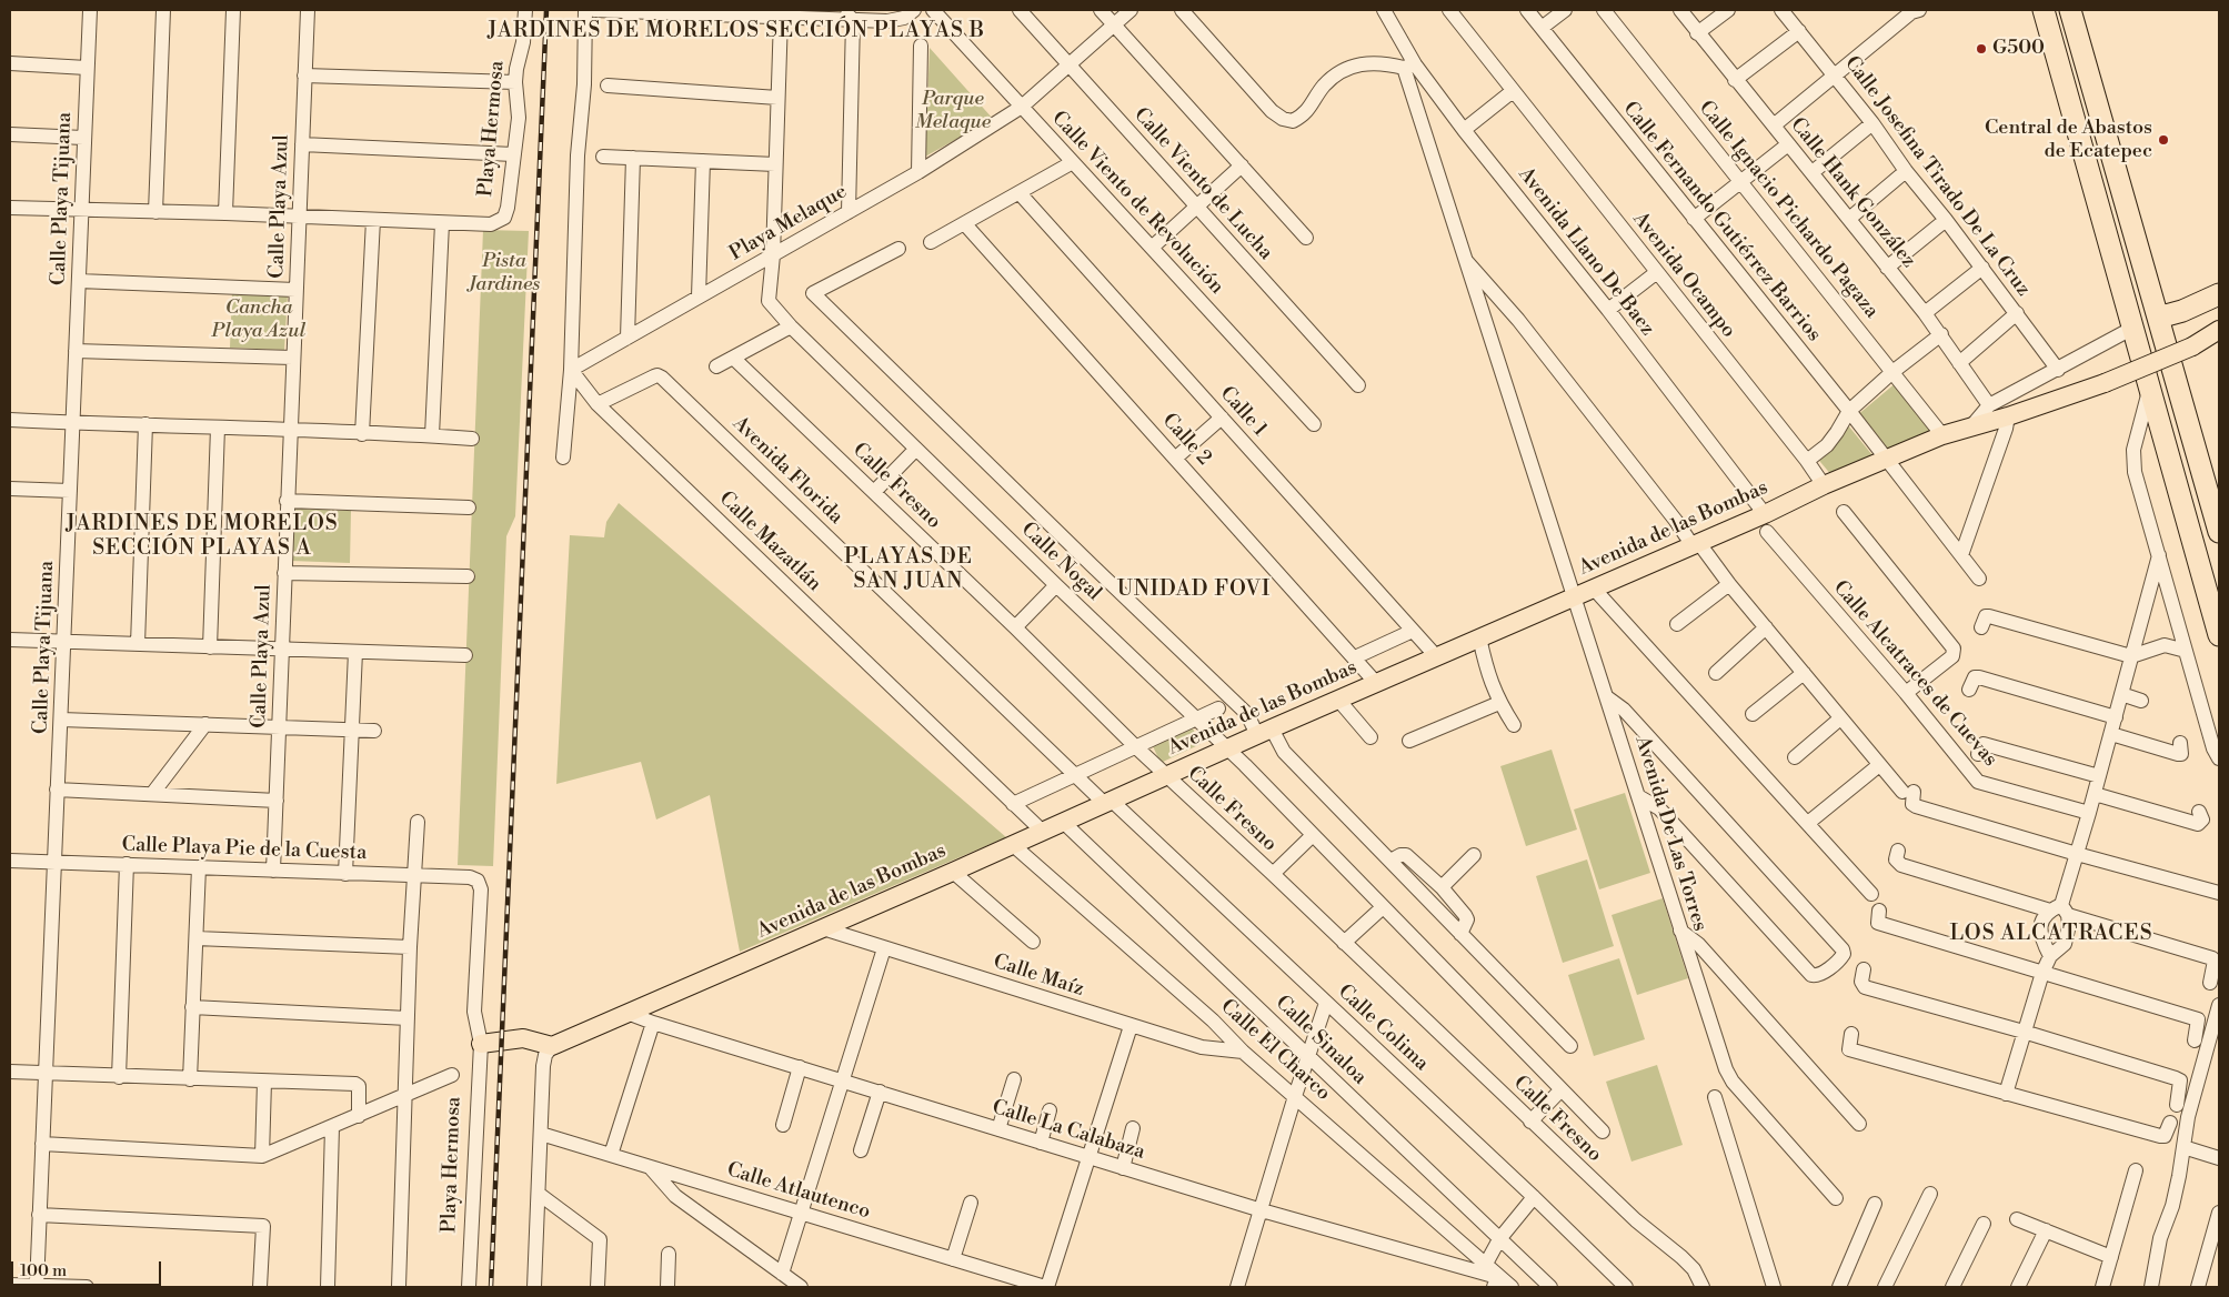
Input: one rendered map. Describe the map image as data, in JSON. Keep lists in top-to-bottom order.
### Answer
{
  "streets": {
    "main road": ["Avenida de las Bombas"],
    "street": [
      "Playa Hermosa",
      "Calle Josefina Tirado De La Cruz",
      "Calle Viento de Lucha",
      "Calle Hank González",
      "Calle Playa Tijuana",
      "Calle Viento de Revolución",
      "Calle Playa Azul",
      "Calle Ignacio Pichardo Pagaza",
      "Calle Fernando Gutiérrez Barrios",
      "Playa Melaque",
      "Avenida Llano De Baez",
      "Avenida Ocampo",
      "Calle 1",
      "Calle 2",
      "Avenida Florida",
      "Calle Fresno",
      "Calle Mazatlán",
      "Calle Nogal",
      "Calle Alcatraces de Cuevas",
      "Avenida De Las Torres",
      "Calle Playa Pie de la Cuesta",
      "Calle Maíz",
      "Calle Colima",
      "Calle Sinaloa",
      "Calle El Charco",
      "Calle La Calabaza",
      "Calle Atlautenco"
    ]
  },
  "crossings": [
    ["Playa Hermosa", "Calle Playa Pie de la Cuesta"],
    ["Calle Viento de Lucha", "Playa Melaque"],
    ["Calle Playa Tijuana", "Calle Playa Pie de la Cuesta"],
    ["Calle Viento de Revolución", "Playa Melaque"],
    ["Calle Playa Azul", "Calle Playa Pie de la Cuesta"],
    ["Calle Ignacio Pichardo Pagaza", "Avenida de las Bombas"],
    ["Calle Fernando Gutiérrez Barrios", "Avenida de las Bombas"],
    ["Playa Melaque", "Calle Mazatlán"],
    ["Playa Melaque", "Calle Nogal"],
    ["Avenida Llano De Baez", "Avenida de las Bombas"],
    ["Avenida Llano De Baez", "Avenida De Las Torres"],
    ["Avenida Ocampo", "Avenida de las Bombas"],
    ["Calle 1", "Avenida de las Bombas"],
    ["Calle 2", "Avenida de las Bombas"],
    ["Avenida Florida", "Avenida de las Bombas"],
    ["Avenida Florida", "Calle Mazatlán"],
    ["Avenida Florida", "Calle Colima"],
    ["Calle Fresno", "Avenida de las Bombas"],
    ["Avenida de las Bombas", "Calle Mazatlán"],
    ["Avenida de las Bombas", "Calle Nogal"],
    ["Avenida de las Bombas", "Avenida De Las Torres"],
    ["Avenida de las Bombas", "Calle Maíz"],
    ["Avenida de las Bombas", "Calle Colima"],
    ["Avenida de las Bombas", "Calle Sinaloa"],
    ["Avenida de las Bombas", "Calle El Charco"],
    ["Avenida de las Bombas", "Calle La Calabaza"],
    ["Calle Maíz", "Calle El Charco"],
    ["Calle El Charco", "Calle La Calabaza"]
  ],
  "districts": [
    "JARDINES DE MORELOS SECCIÓN PLAYAS B",
    "JARDINES DE MORELOS SECCIÓN PLAYAS A",
    "PLAYAS DE SAN JUAN",
    "UNIDAD FOVI",
    "LOS ALCATRACES"
  ],
  "parks": ["Parque Melaque", "Pista Jardines", "Cancha Playa Azul"],
  "places": ["G500", "Central de Abastos de Ecatepec"],
  "scale_bar": "100 m"
}
